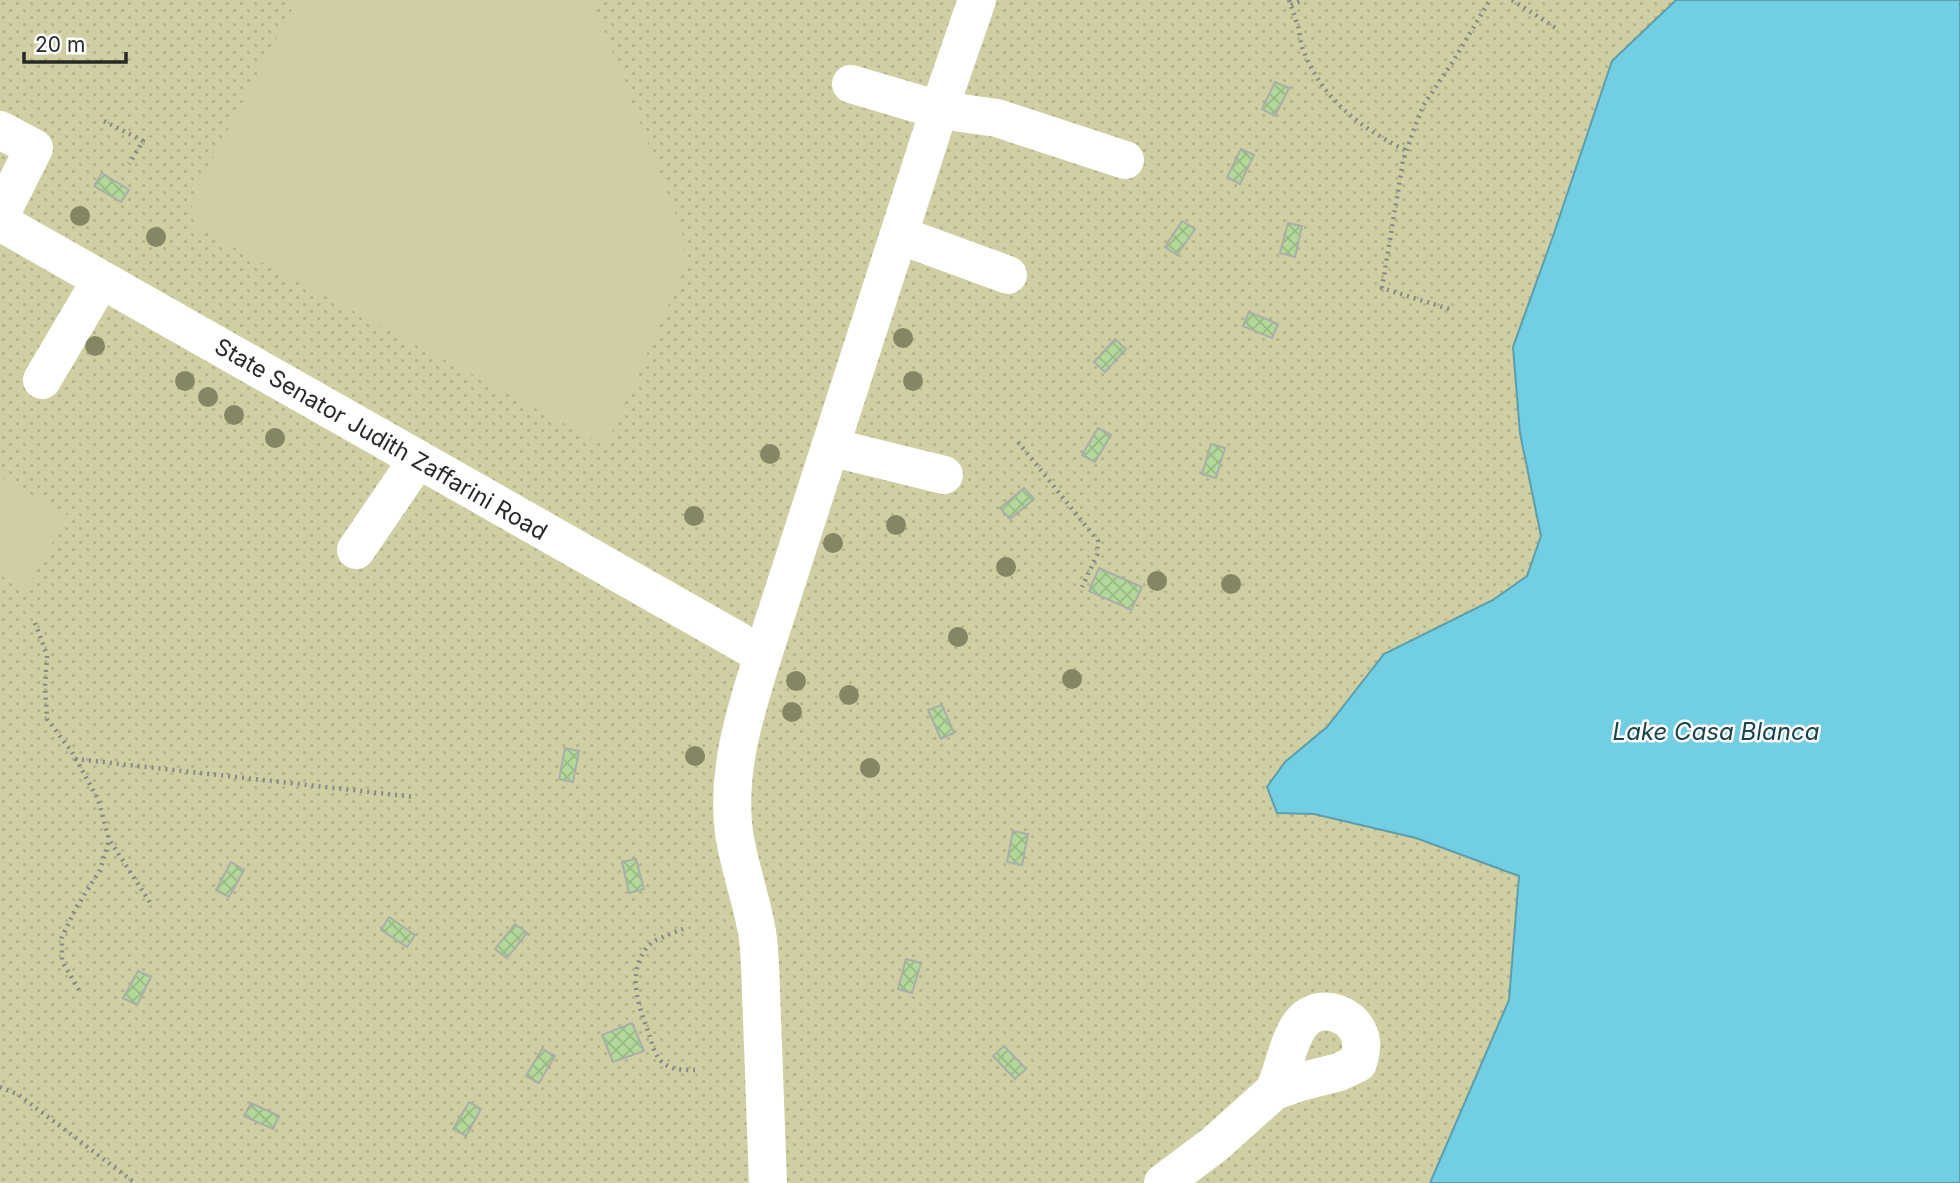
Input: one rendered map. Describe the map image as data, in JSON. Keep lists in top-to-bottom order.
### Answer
{
  "streets": {
    "street": ["State Senator Judith Zaffarini Road"]
  },
  "water": ["Lake Casa Blanca"],
  "scale_bar": "20 m"
}
